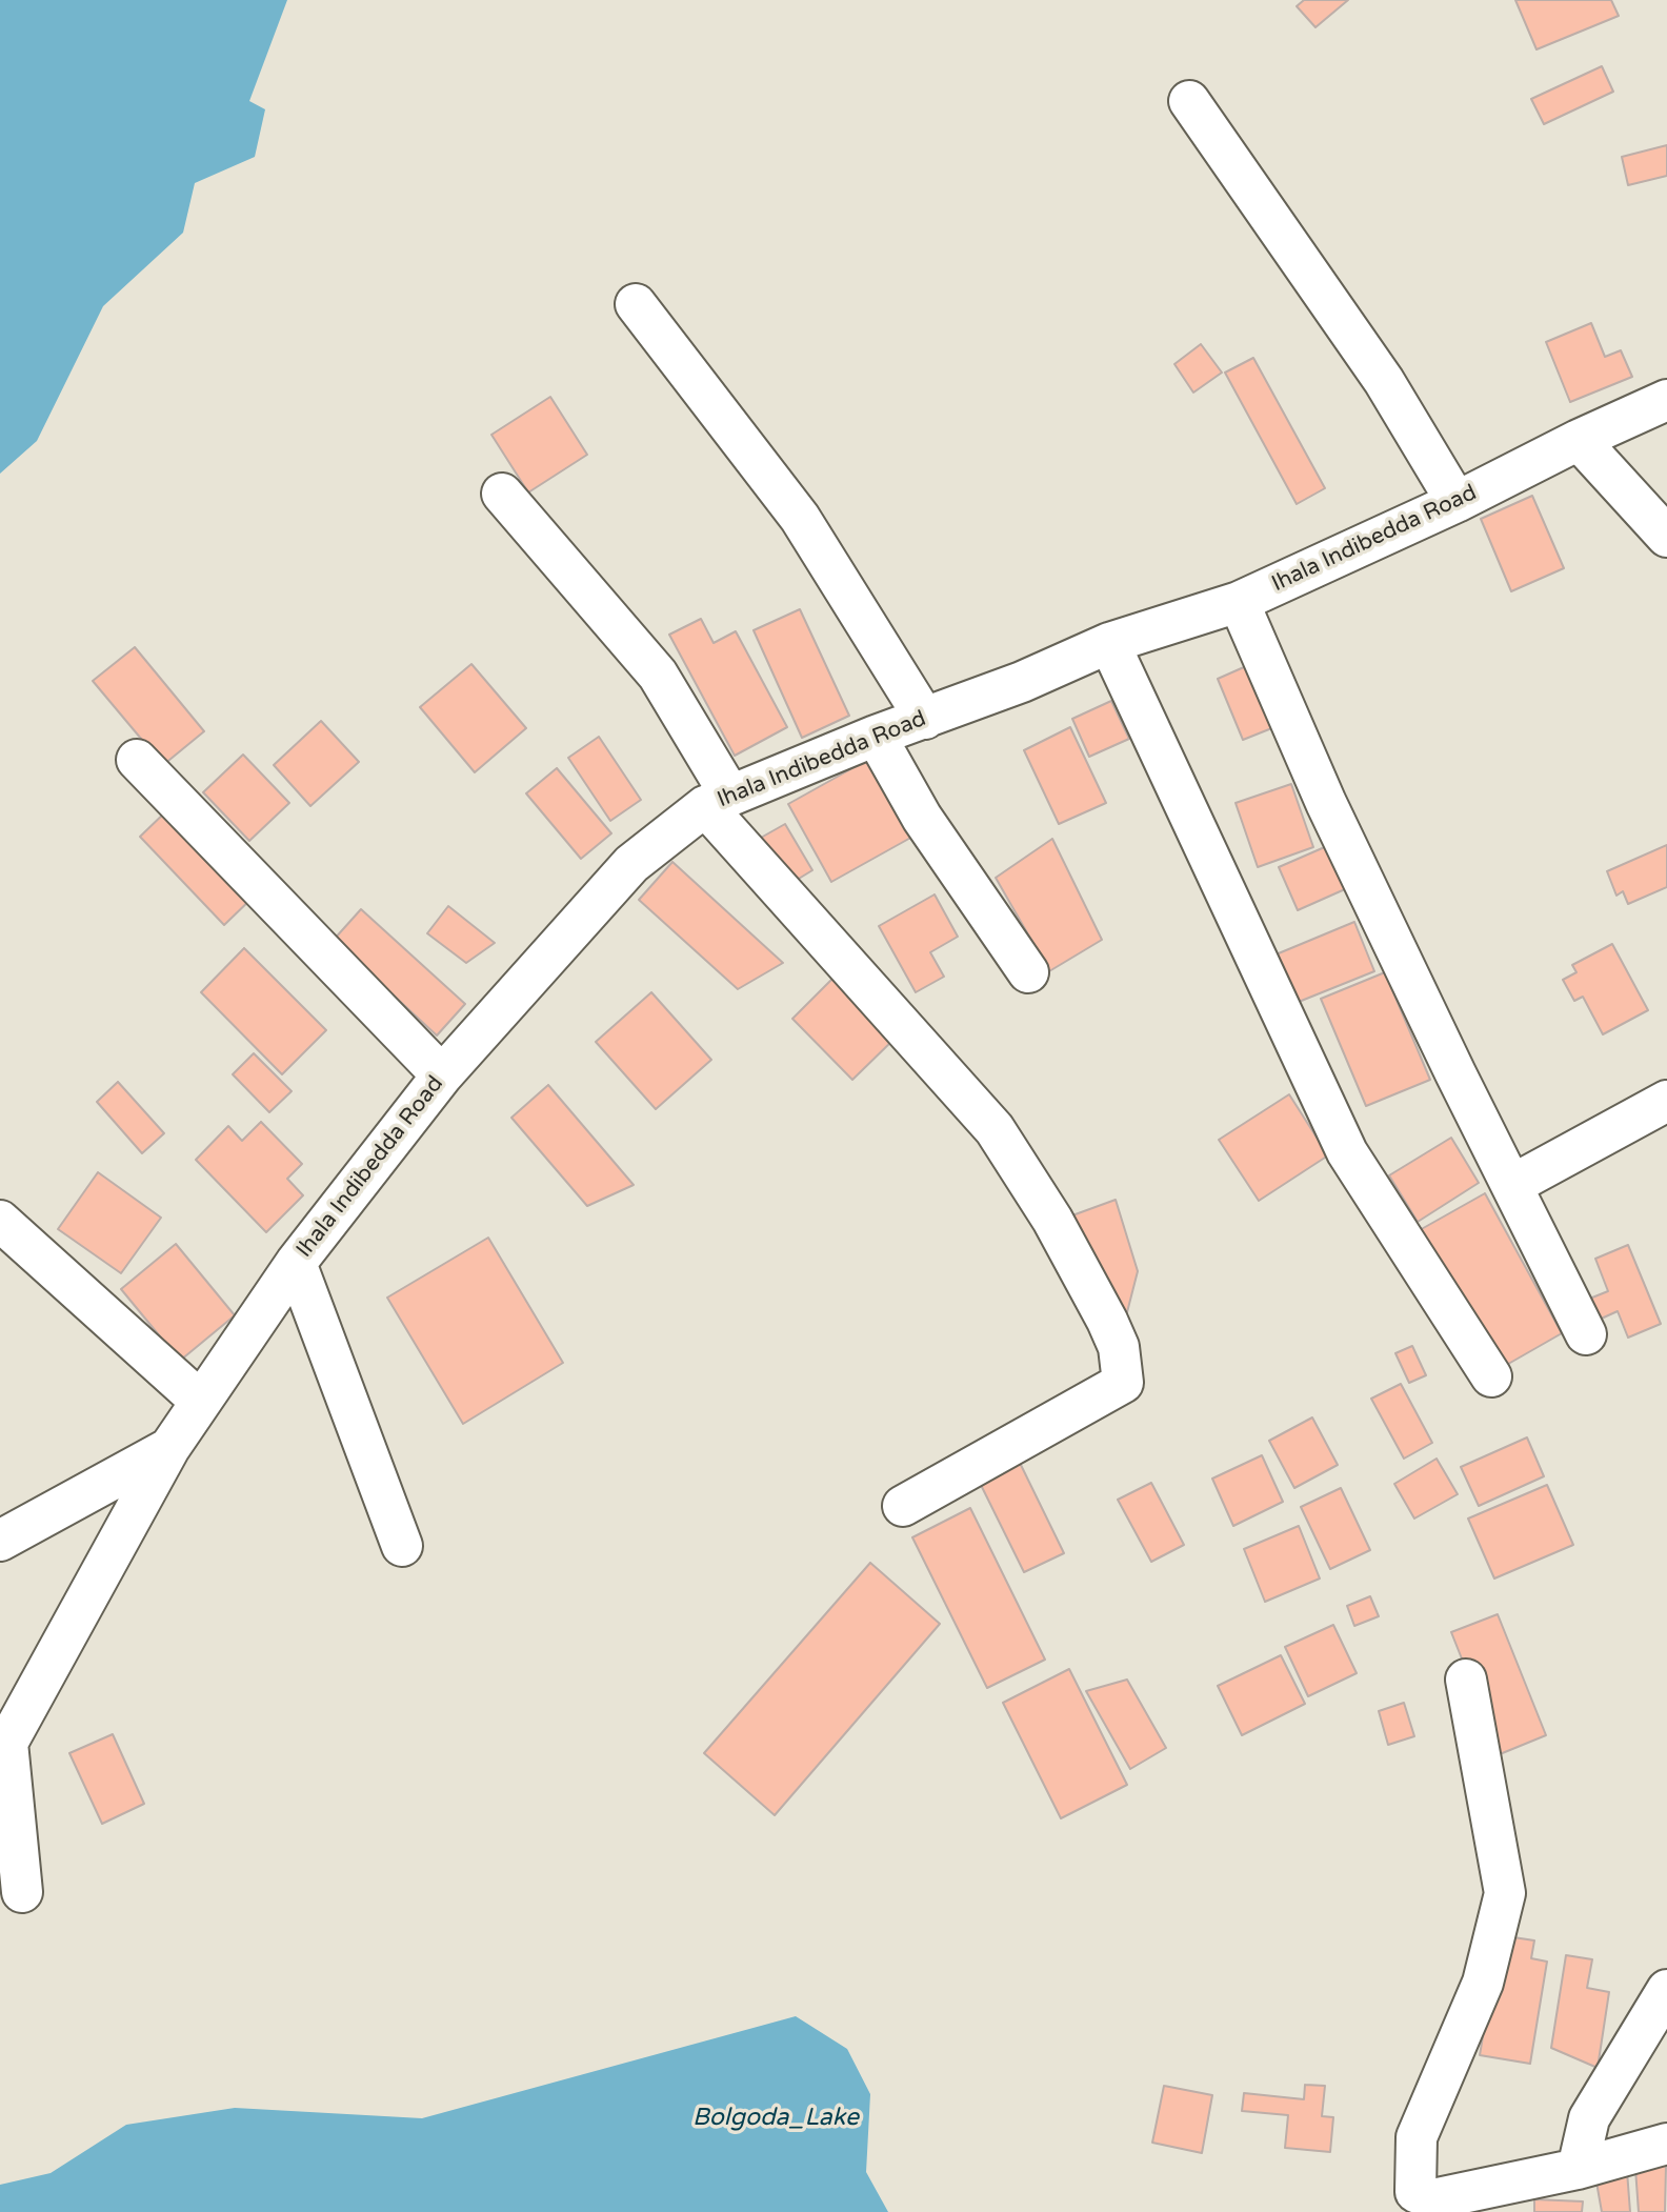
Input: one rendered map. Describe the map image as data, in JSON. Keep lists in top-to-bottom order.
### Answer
{
  "streets": {
    "street": ["Ihala Indibedda Road"]
  },
  "water": ["Bolgoda_Lake"]
}
